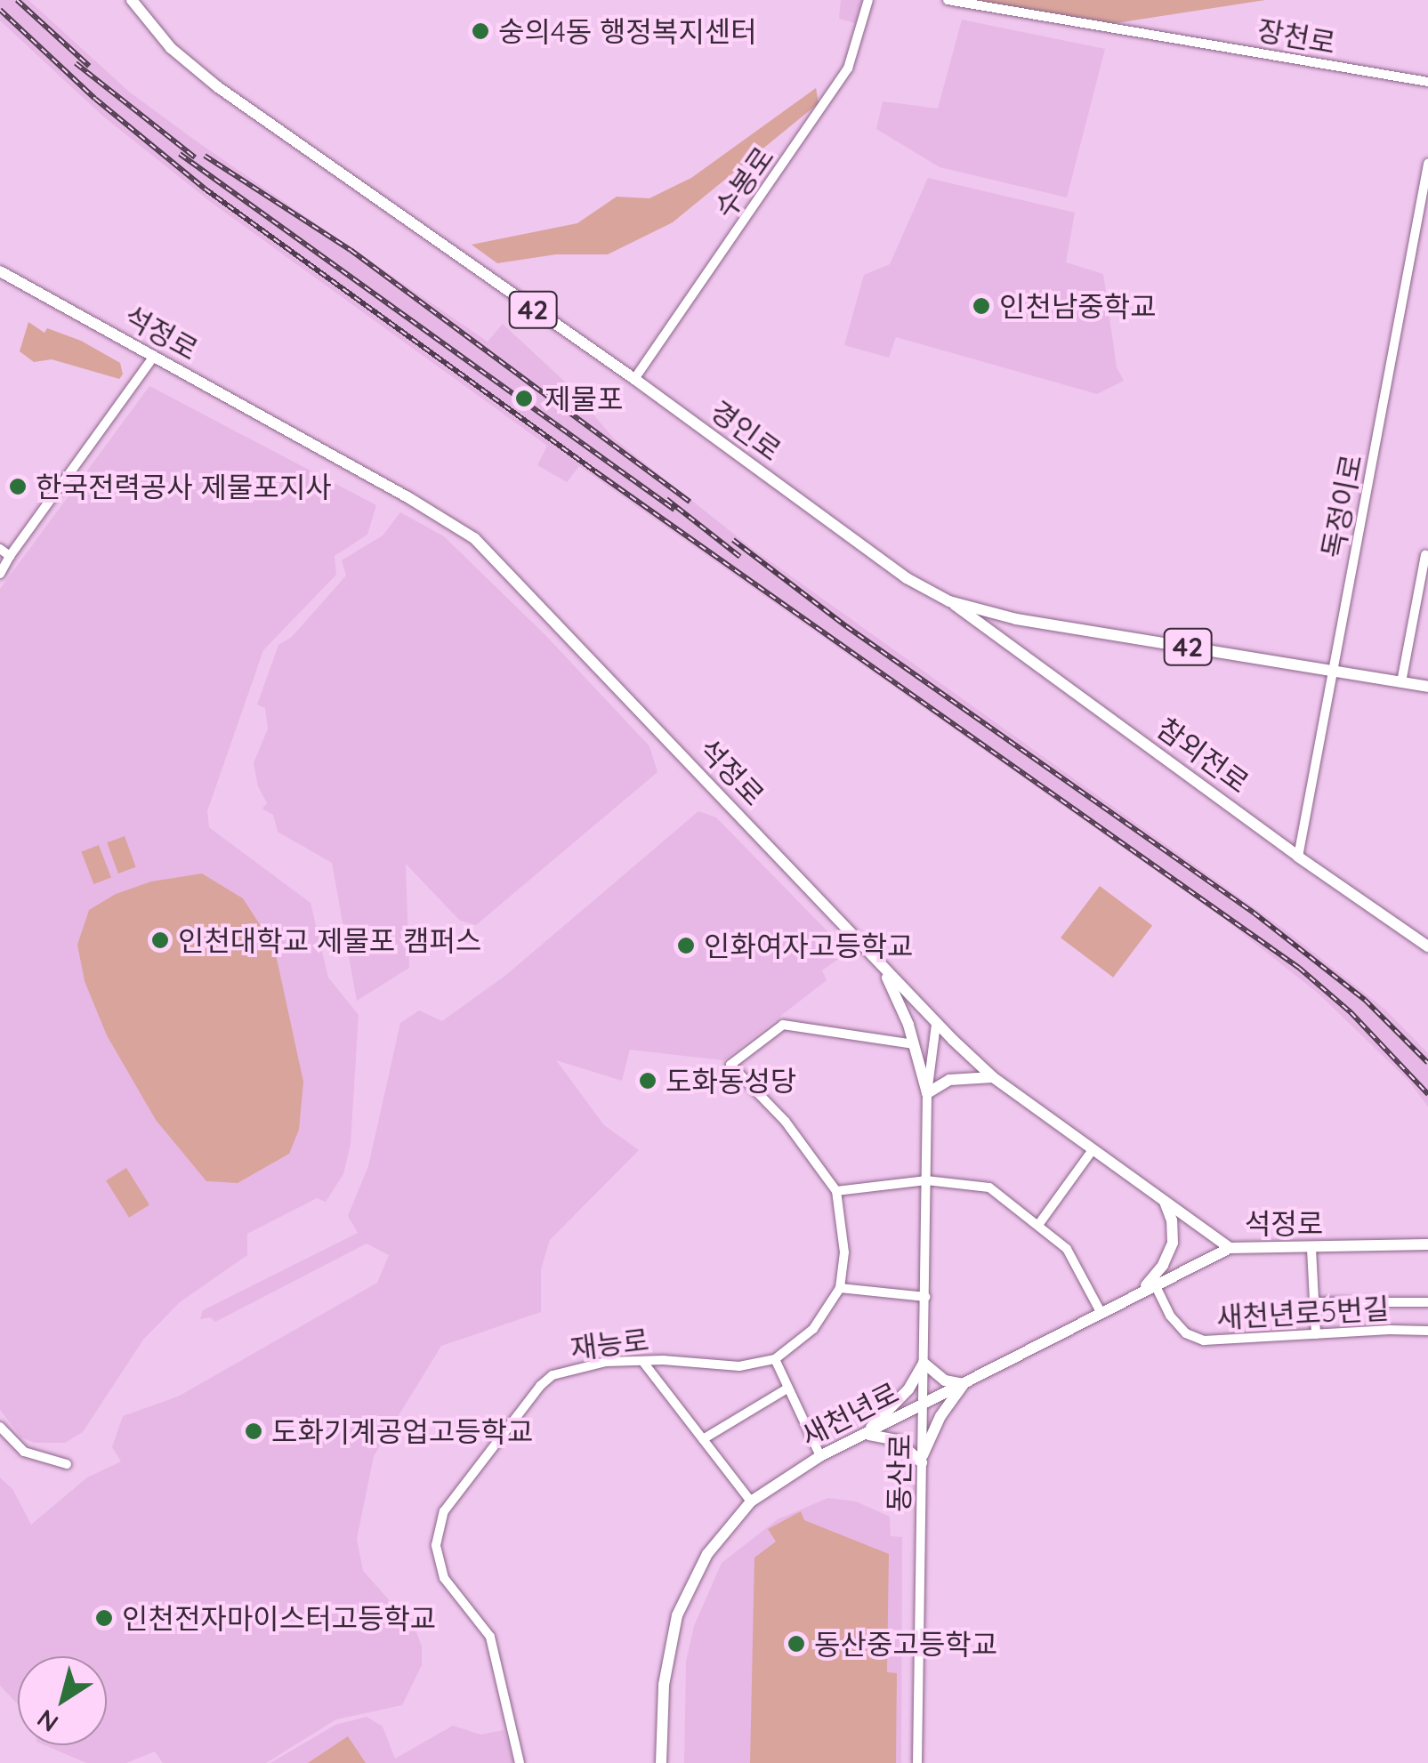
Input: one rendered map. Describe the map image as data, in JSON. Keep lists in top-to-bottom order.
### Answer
{
  "streets": {
    "main road": [
      "42",
      "석정로",
      "경인로",
      "참외전로",
      "새천년로"
    ],
    "street": [
      "장천로",
      "수봉로",
      "독정이로",
      "새천년로5번길",
      "재능로",
      "동산로"
    ]
  },
  "crossings": [
    ["수봉로", "경인로"],
    ["석정로", "새천년로"],
    ["석정로", "동산로"],
    ["경인로", "독정이로"],
    ["경인로", "참외전로"],
    ["독정이로", "참외전로"],
    ["새천년로5번길", "새천년로"],
    ["새천년로", "동산로"]
  ],
  "places": [
    "숭의4동 행정복지센터",
    "인천남중학교",
    "제물포",
    "한국전력공사 제물포지사",
    "인천대학교 제물포 캠퍼스",
    "인화여자고등학교",
    "도화동성당",
    "도화기계공업고등학교",
    "인천전자마이스터고등학교",
    "동산중고등학교"
  ],
  "north": "bottom left"
}
